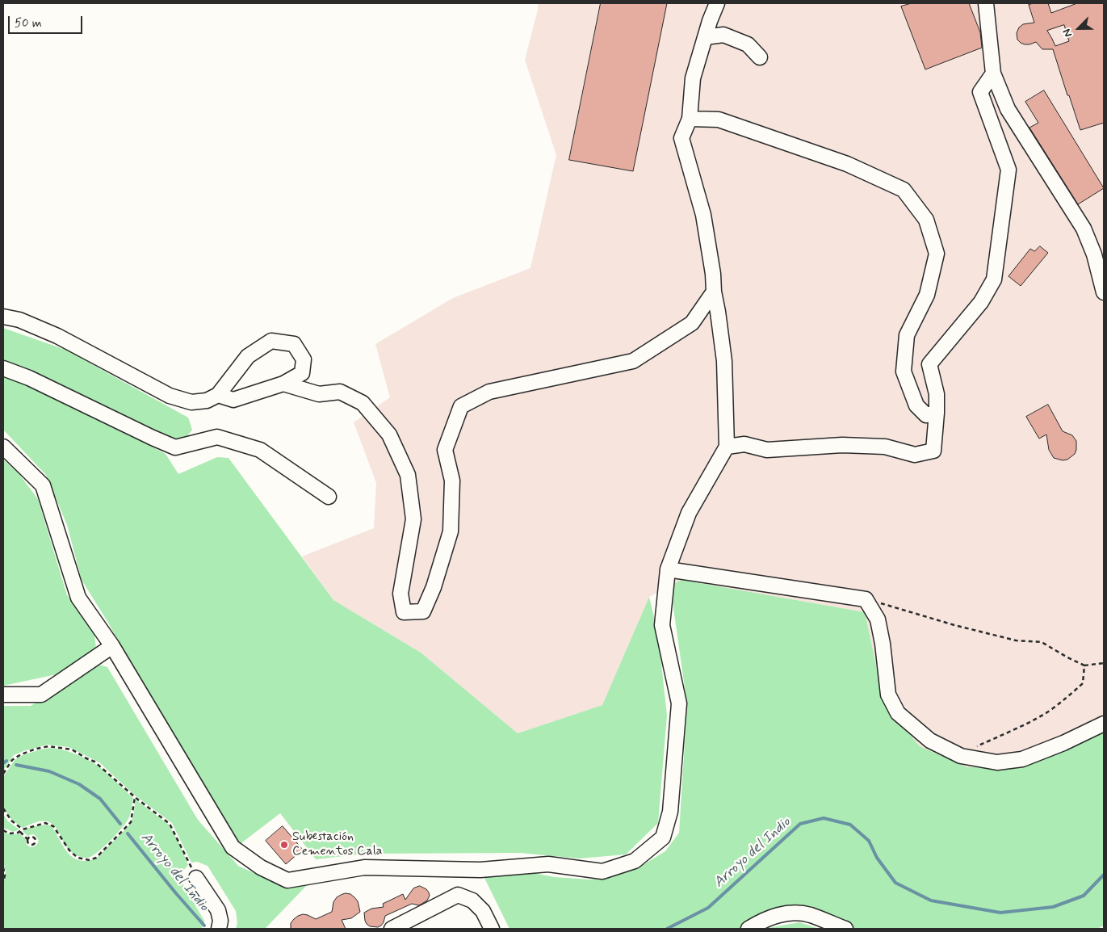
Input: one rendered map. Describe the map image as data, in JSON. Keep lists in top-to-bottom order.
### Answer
{
  "water": ["Arroyo del Indio"],
  "places": ["Subestación Cementos Cala"],
  "scale_bar": "50 m",
  "north": "bottom left"
}
